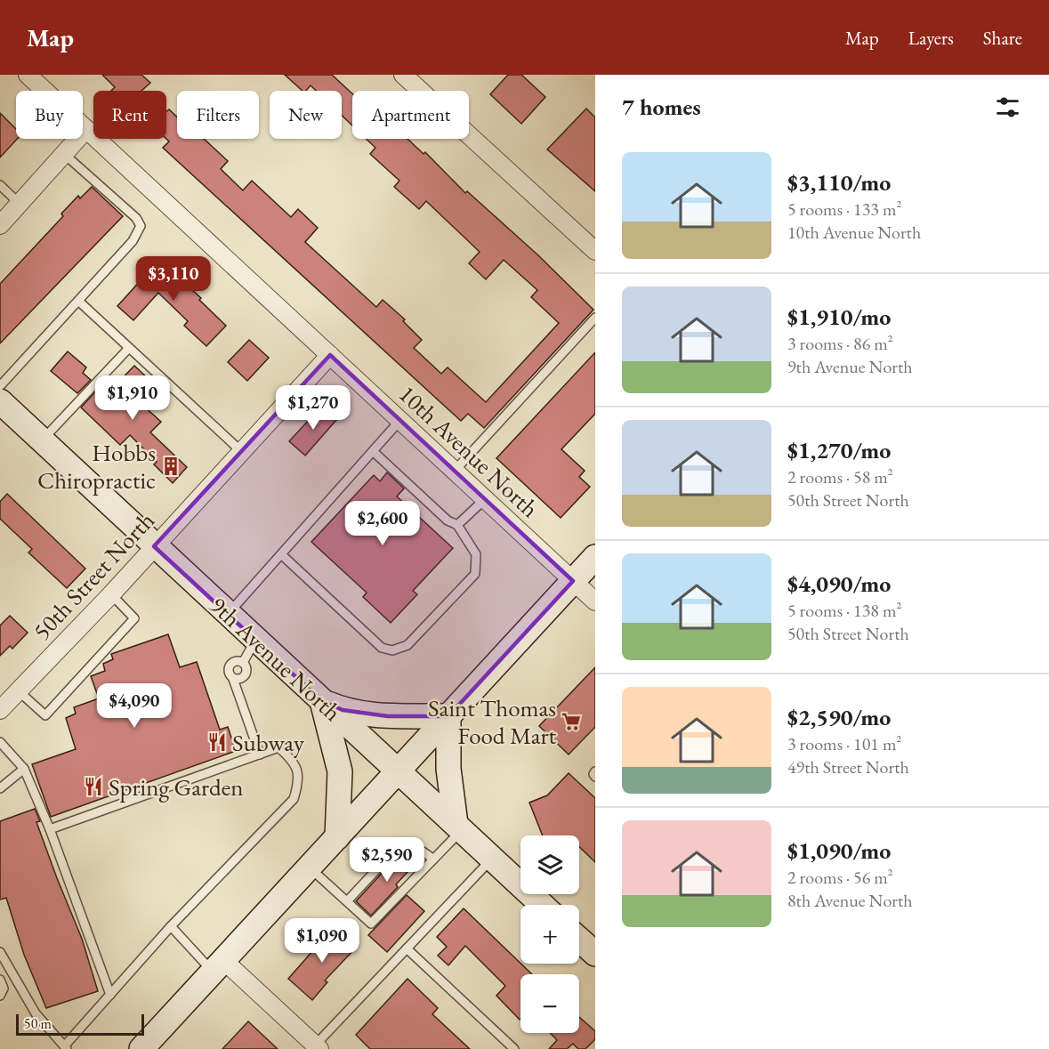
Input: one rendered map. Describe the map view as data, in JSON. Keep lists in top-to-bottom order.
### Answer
{
  "streets": {
    "main road": ["9th Avenue North"],
    "street": ["10th Avenue North", "50th Street North"]
  },
  "crossings": [
    ["10th Avenue North", "50th Street North"],
    ["50th Street North", "9th Avenue North"]
  ],
  "places": {
    "building": ["Hobbs Chiropractic"],
    "supermarket": ["Saint Thomas Food Mart"],
    "restaurant": ["Subway", "Spring Garden"]
  },
  "scale_bar": "50 m",
  "page": {
    "header": "Map",
    "nav": ["Map", "Layers", "Share"],
    "heading": "7 homes",
    "chip": [
      "Buy",
      "Rent",
      "Filters",
      "New",
      "Apartment"
    ],
    "list": [
      {
        "name": "$3,110/mo",
        "note": "5 rooms · 133 m² · 10th Avenue North"
      },
      {
        "name": "$1,910/mo",
        "note": "3 rooms · 86 m² · 9th Avenue North"
      },
      {
        "name": "$1,270/mo",
        "note": "2 rooms · 58 m² · 50th Street North"
      },
      {
        "name": "$4,090/mo",
        "note": "5 rooms · 138 m² · 50th Street North"
      },
      {
        "name": "$2,590/mo",
        "note": "3 rooms · 101 m² · 49th Street North"
      },
      {
        "name": "$1,090/mo",
        "note": "2 rooms · 56 m² · 8th Avenue North"
      }
    ],
    "price": [
      "$3,110",
      "$1,910",
      "$1,270",
      "$2,600",
      "$4,090",
      "$2,590",
      "$1,090"
    ],
    "map_buttons": ["+", "−"],
    "scale": "50 m"
  }
}
